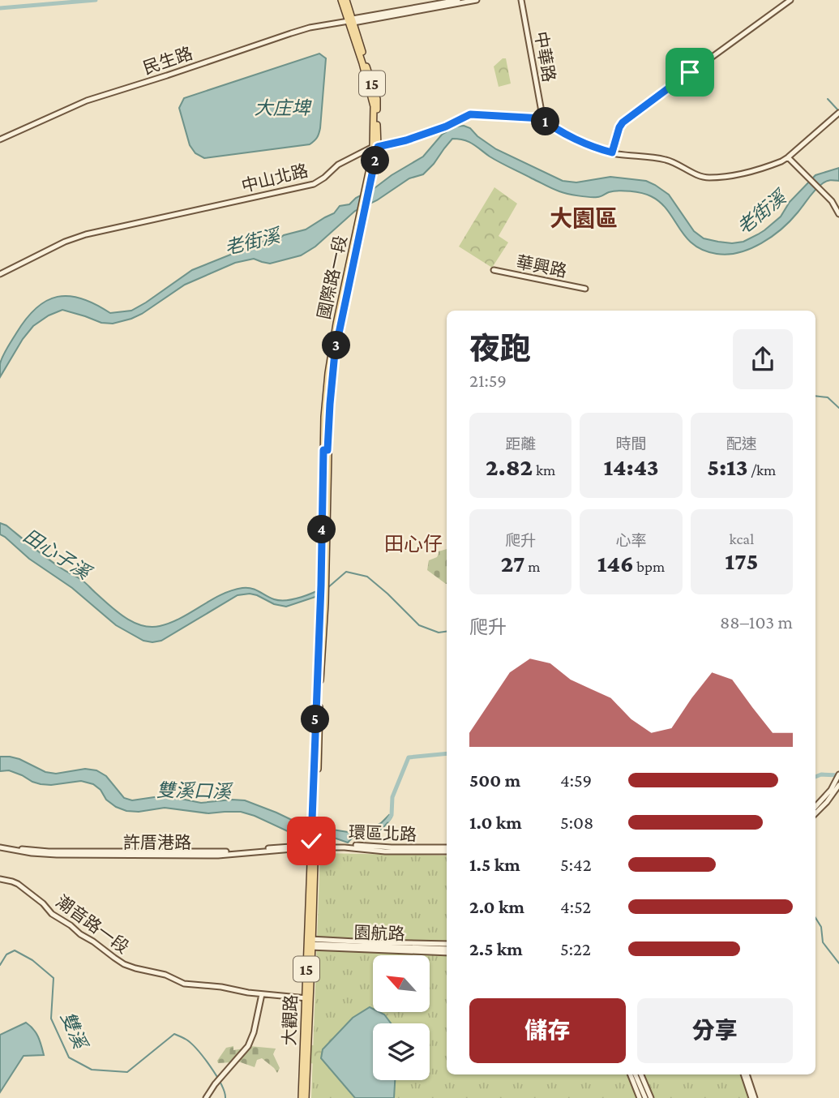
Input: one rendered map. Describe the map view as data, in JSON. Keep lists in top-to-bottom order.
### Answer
{
  "streets": {
    "main road": ["15", "國際路一段", "大觀路"],
    "street": [
      "中華路",
      "民生路",
      "中山北路",
      "華興路",
      "環區北路",
      "許厝港路",
      "潮音路一段"
    ]
  },
  "crossings": [
    ["中華路", "中山北路"],
    ["民生路", "15"],
    ["15", "中山北路"],
    ["15", "國際路一段"],
    ["中山北路", "國際路一段"],
    ["國際路一段", "環區北路"],
    ["國際路一段", "許厝港路"],
    ["國際路一段", "大觀路"],
    ["環區北路", "許厝港路"],
    ["環區北路", "大觀路"],
    ["許厝港路", "大觀路"],
    ["潮音路一段", "大觀路"]
  ],
  "districts": ["大園區", "田心仔"],
  "water": [
    "大庄埤",
    "老街溪",
    "田心子溪",
    "雙溪口溪",
    "雙溪"
  ],
  "north": "top left",
  "page": {
    "pins": [
      "1",
      "2",
      "3",
      "4",
      "5"
    ],
    "heading": ["夜跑", "21:59"],
    "stats": [
      ["距離", "2.82 km"],
      ["時間", "14:43"],
      ["配速", "5:13 /km"],
      ["爬升", "27 m"],
      ["心率", "146 bpm"],
      ["kcal", "175"]
    ],
    "chart": ["爬升", "88–103 m"],
    "list": [
      {
        "name": "500 m",
        "note": "4:59"
      },
      {
        "name": "1.0 km",
        "note": "5:08"
      },
      {
        "name": "1.5 km",
        "note": "5:42"
      },
      {
        "name": "2.0 km",
        "note": "4:52"
      },
      {
        "name": "2.5 km",
        "note": "5:22"
      }
    ],
    "buttons": ["儲存", "分享"]
  }
}
